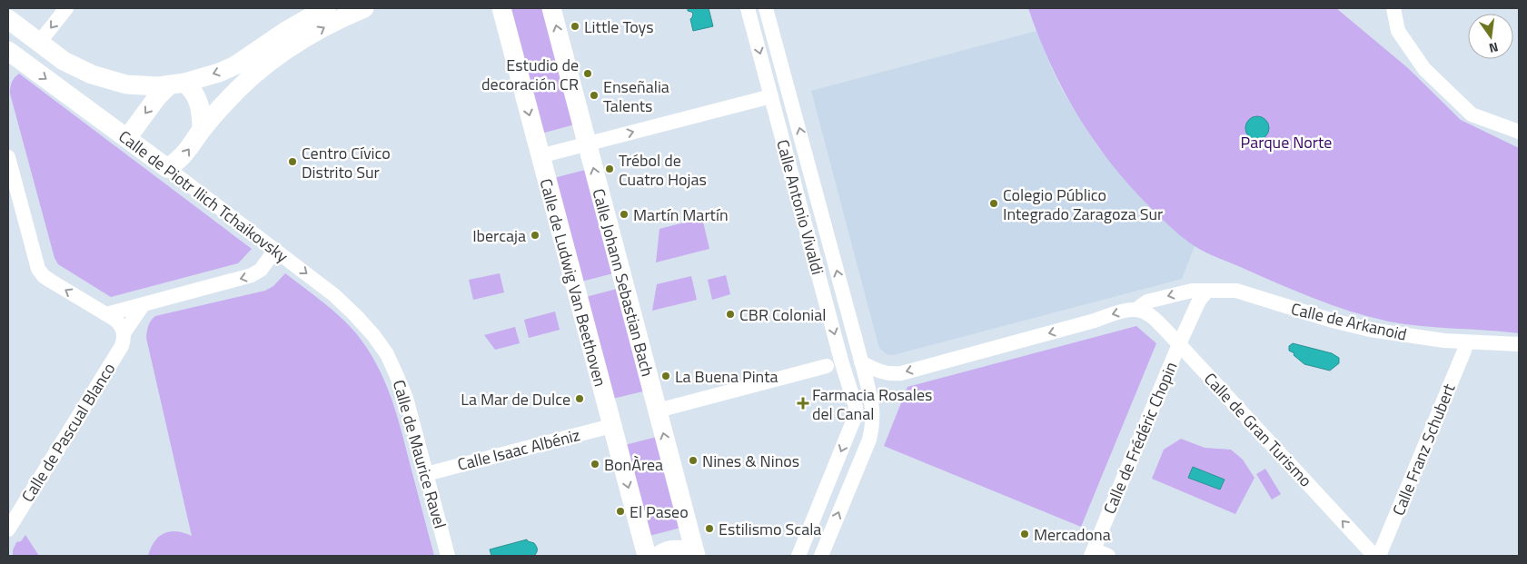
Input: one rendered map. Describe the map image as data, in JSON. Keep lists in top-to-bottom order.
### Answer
{
  "streets": {
    "street": [
      "Calle de Piotr Ilich Tchaikovsky",
      "Calle Antonio Vivaldi",
      "Calle de Ludwig Van Beethoven",
      "Calle Johann Sebastian Bach",
      "Calle de Arkanoid",
      "Calle de Gran Turismo",
      "Calle de Pascual Blanco",
      "Calle de Frédéric Chopin",
      "Calle Isaac Albéniz",
      "Calle Franz Schubert",
      "Calle de Maurice Ravel"
    ]
  },
  "crossings": [
    ["Calle de Piotr Ilich Tchaikovsky", "Calle de Maurice Ravel"],
    ["Calle de Ludwig Van Beethoven", "Calle Isaac Albéniz"],
    ["Calle de Arkanoid", "Calle de Gran Turismo"],
    ["Calle de Arkanoid", "Calle Franz Schubert"],
    ["Calle de Gran Turismo", "Calle de Frédéric Chopin"],
    ["Calle Isaac Albéniz", "Calle de Maurice Ravel"]
  ],
  "one_way": [
    "Calle de Piotr Ilich Tchaikovsky",
    "Calle de Ludwig Van Beethoven",
    "Calle Johann Sebastian Bach",
    "Calle de Gran Turismo"
  ],
  "parks": ["Parque Norte"],
  "places": {
    "other": [
      "Little Toys",
      "Estudio de decoración CR",
      "Enseñalia Talents",
      "Centro Cívico Distrito Sur",
      "Trébol de Cuatro Hojas",
      "Colegio Público Integrado Zaragoza Sur",
      "Martín Martín",
      "Ibercaja",
      "CBR Colonial",
      "La Buena Pinta",
      "La Mar de Dulce",
      "Nines & Ninos",
      "BonÀrea",
      "El Paseo",
      "Estilismo Scala",
      "Mercadona"
    ],
    "health": ["Farmacia Rosales del Canal"]
  },
  "north": "bottom"
}
